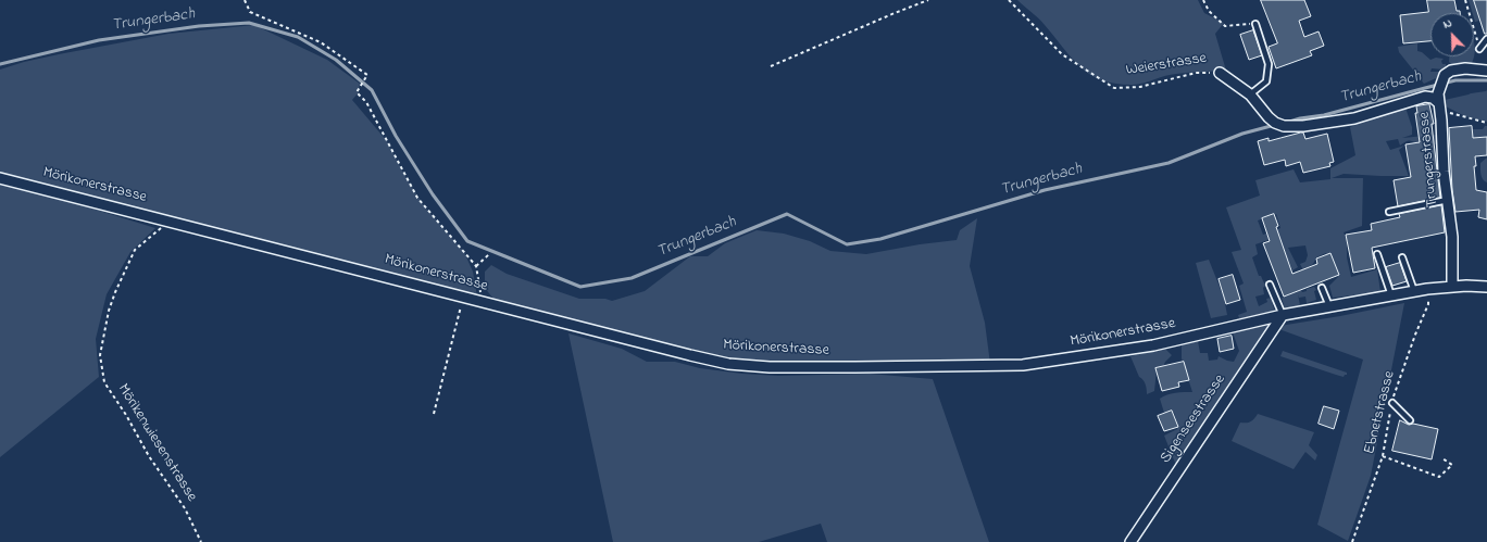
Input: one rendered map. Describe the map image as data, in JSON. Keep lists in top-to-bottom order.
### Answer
{
  "streets": {
    "street": [
      "Weierstrasse",
      "Trungerstrasse",
      "Mörikonerstrasse",
      "Sigenseestrasse"
    ],
    "path": ["Ebnetstrasse", "Mörikenwiesenstrasse"]
  },
  "crossings": [
    ["Weierstrasse", "Trungerstrasse"],
    ["Trungerstrasse", "Mörikonerstrasse"],
    ["Mörikonerstrasse", "Ebnetstrasse"],
    ["Mörikonerstrasse", "Sigenseestrasse"],
    ["Mörikonerstrasse", "Mörikenwiesenstrasse"]
  ],
  "water": ["Trungerbach"],
  "north": "top left"
}
